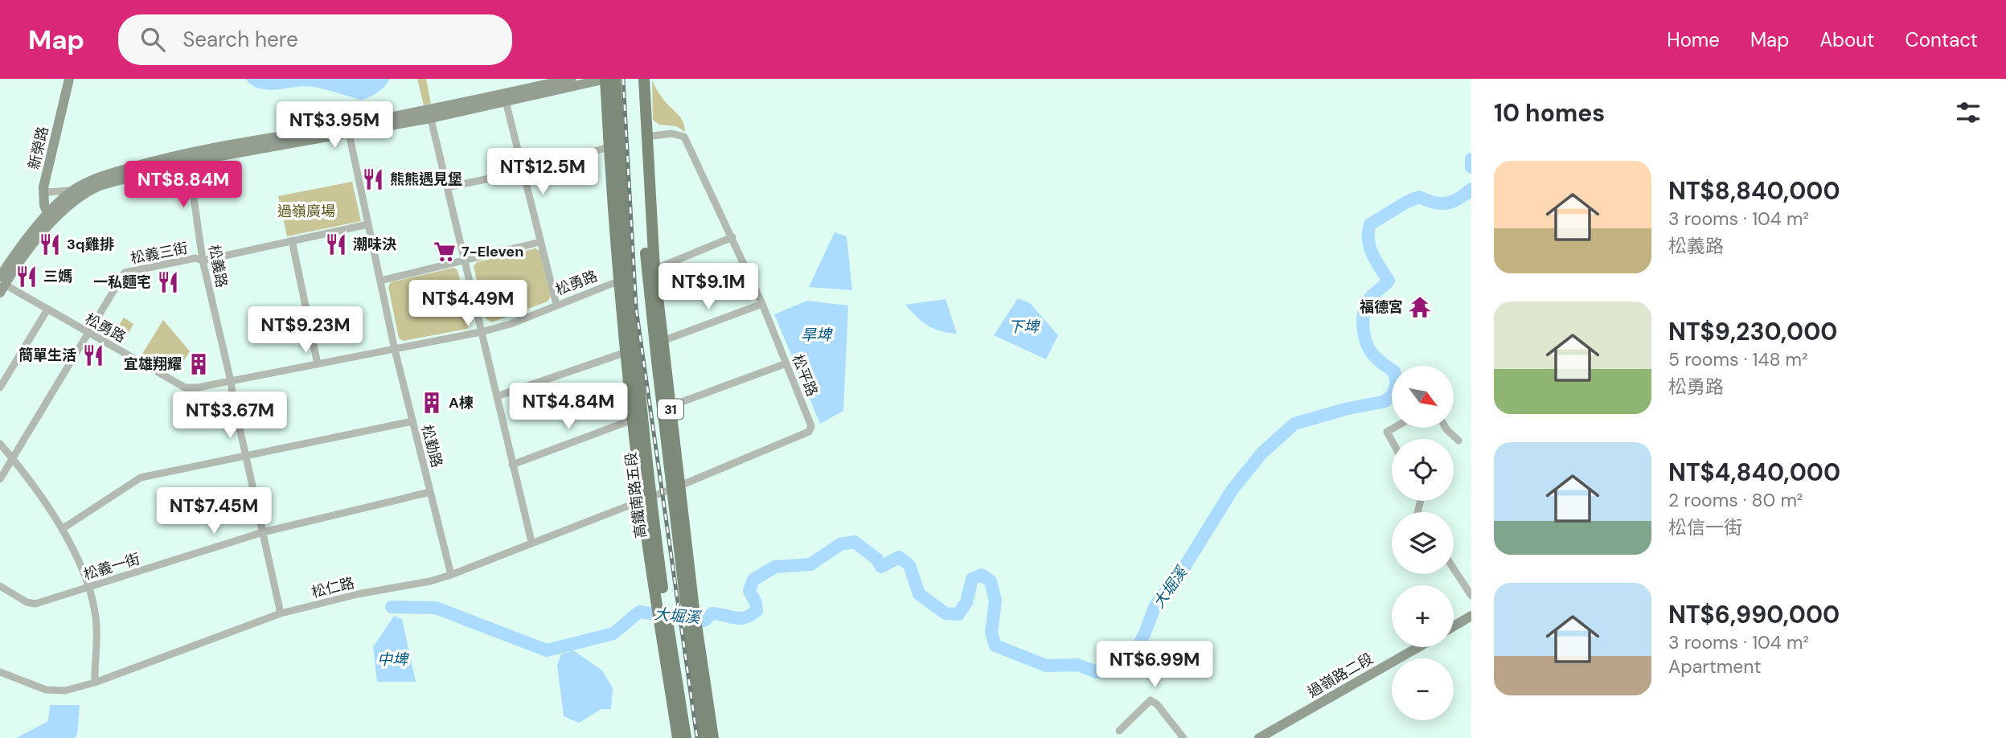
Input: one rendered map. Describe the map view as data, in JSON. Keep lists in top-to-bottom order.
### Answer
{
  "streets": {
    "main road": [
      "新榮路",
      "31",
      "高鐵南路五段",
      "過嶺路二段"
    ],
    "street": [
      "松義三街",
      "松義路",
      "松勇路",
      "松平路",
      "松勤路",
      "松義一街",
      "松仁路"
    ]
  },
  "crossings": [
    ["松義三街", "松義路"],
    ["松義三街", "松勇路"],
    ["松義三街", "松勤路"],
    ["松義路", "松勇路"],
    ["松義路", "松義一街"],
    ["松義路", "松仁路"],
    ["松勇路", "松勤路"],
    ["松勇路", "高鐵南路五段"],
    ["松平路", "31"],
    ["松平路", "松仁路"],
    ["31", "松仁路"],
    ["松勤路", "松義一街"],
    ["松勤路", "松仁路"],
    ["高鐵南路五段", "松仁路"]
  ],
  "water": [
    "下埤",
    "旱埤",
    "大堀溪",
    "中埤"
  ],
  "parks": ["過嶺廣場"],
  "places": {
    "restaurant": [
      "熊熊遇見堡",
      "3q雞排",
      "潮味決",
      "三媽",
      "一私麵宅",
      "簡單生活"
    ],
    "supermarket": ["7-Eleven"],
    "temple": ["福德宮"],
    "building": ["宜雄翔耀", "A棟"]
  },
  "north": "bottom right",
  "page": {
    "header": "Map",
    "search": "Search here",
    "nav": [
      "Home",
      "Map",
      "About",
      "Contact"
    ],
    "heading": "10 homes",
    "price": [
      "NT$3.95M",
      "NT$12.5M",
      "NT$8.84M",
      "NT$9.1M",
      "NT$4.49M",
      "NT$9.23M",
      "NT$4.84M",
      "NT$3.67M",
      "NT$7.45M",
      "NT$6.99M"
    ],
    "list": [
      {
        "name": "NT$8,840,000",
        "note": "3 rooms · 104 m² · 松義路"
      },
      {
        "name": "NT$9,230,000",
        "note": "5 rooms · 148 m² · 松勇路"
      },
      {
        "name": "NT$4,840,000",
        "note": "2 rooms · 80 m² · 松信一街"
      },
      {
        "name": "NT$6,990,000",
        "note": "3 rooms · 104 m² · Apartment"
      }
    ],
    "map_buttons": ["+", "−"]
  }
}
